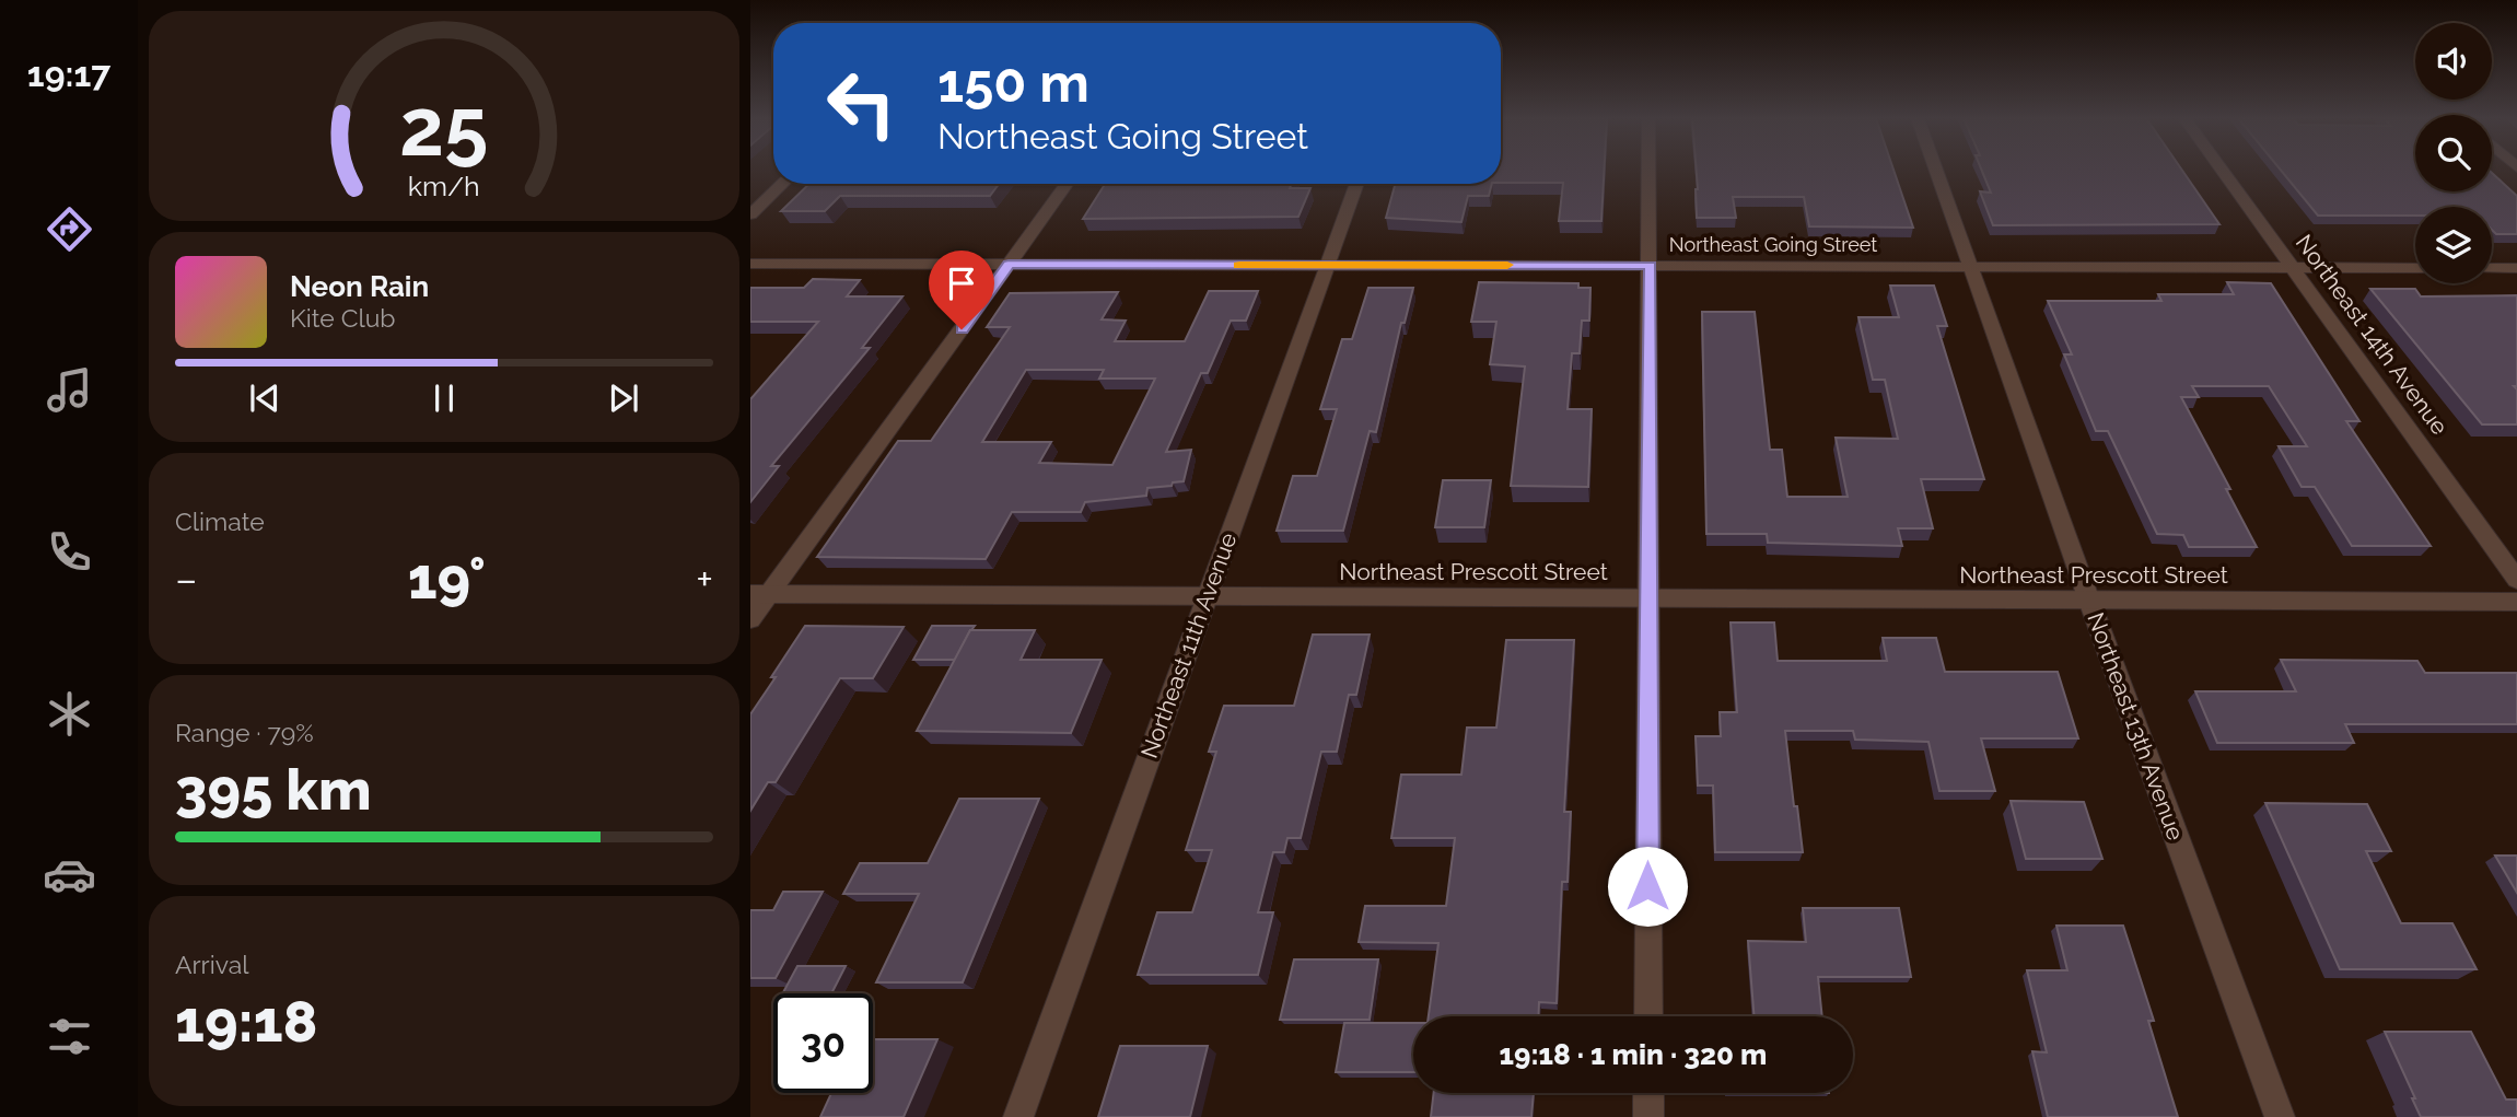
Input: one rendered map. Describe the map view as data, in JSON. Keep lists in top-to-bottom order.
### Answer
{
  "streets": {
    "street": [
      "Northeast Going Street",
      "Northeast 14th Avenue",
      "Northeast Prescott Street",
      "Northeast 11th Avenue",
      "Northeast 13th Avenue"
    ]
  },
  "crossings": [
    ["Northeast Going Street", "Northeast 14th Avenue"],
    ["Northeast Going Street", "Northeast 11th Avenue"],
    ["Northeast Going Street", "Northeast 13th Avenue"],
    ["Northeast Prescott Street", "Northeast 11th Avenue"],
    ["Northeast Prescott Street", "Northeast 13th Avenue"]
  ],
  "page": {
    "tabs": "19:17",
    "turn": ["150 m", "Northeast Going Street"],
    "song": ["Neon Rain", "Kite Club"],
    "tile": [
      "Climate",
      ["Range · 79%", "395 km"],
      ["Arrival", "19:18"]
    ],
    "heat": ["−", "19°", "+"],
    "limit": "30",
    "trip": "19:18 · 1 min · 320 m",
    "gauge": ["25", "km/h"]
  }
}
